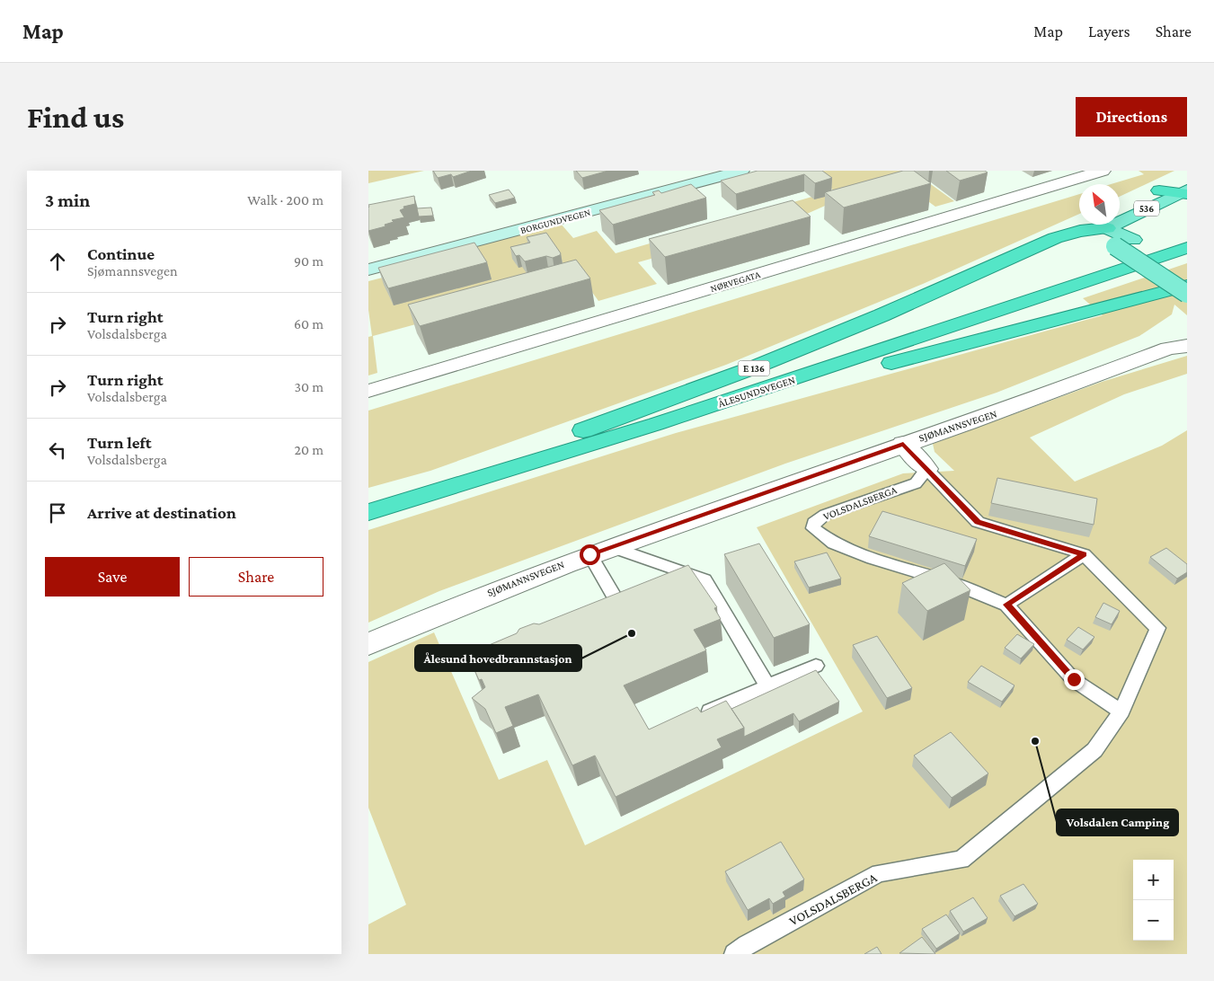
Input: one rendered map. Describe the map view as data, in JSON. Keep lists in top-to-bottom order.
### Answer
{
  "streets": {
    "highway": ["E 136", "ÅLESUNDSVEGEN"],
    "main road": ["536", "BORGUNDVEGEN"],
    "street": ["NØRVEGATA", "SJØMANNSVEGEN", "VOLSDALSBERGA"]
  },
  "crossings": [
    ["536", "E 136"],
    ["E 136", "ÅLESUNDSVEGEN"],
    ["SJØMANNSVEGEN", "VOLSDALSBERGA"]
  ],
  "places": ["Ålesund hovedbrannstasjon", "Volsdalen Camping"],
  "north": "top left",
  "page": {
    "header": "Map",
    "nav": ["Map", "Layers", "Share"],
    "buttons": [
      "Directions",
      ["Save", "Share"]
    ],
    "title": "Find us",
    "heading": ["3 min", "Walk · 200 m"],
    "list": [
      ["Continue", "Sjømannsvegen", "90 m"],
      ["Turn right", "Volsdalsberga", "60 m"],
      ["Turn right", "Volsdalsberga", "30 m"],
      ["Turn left", "Volsdalsberga", "20 m"],
      "Arrive at destination"
    ],
    "map_buttons": ["+", "−"]
  }
}
